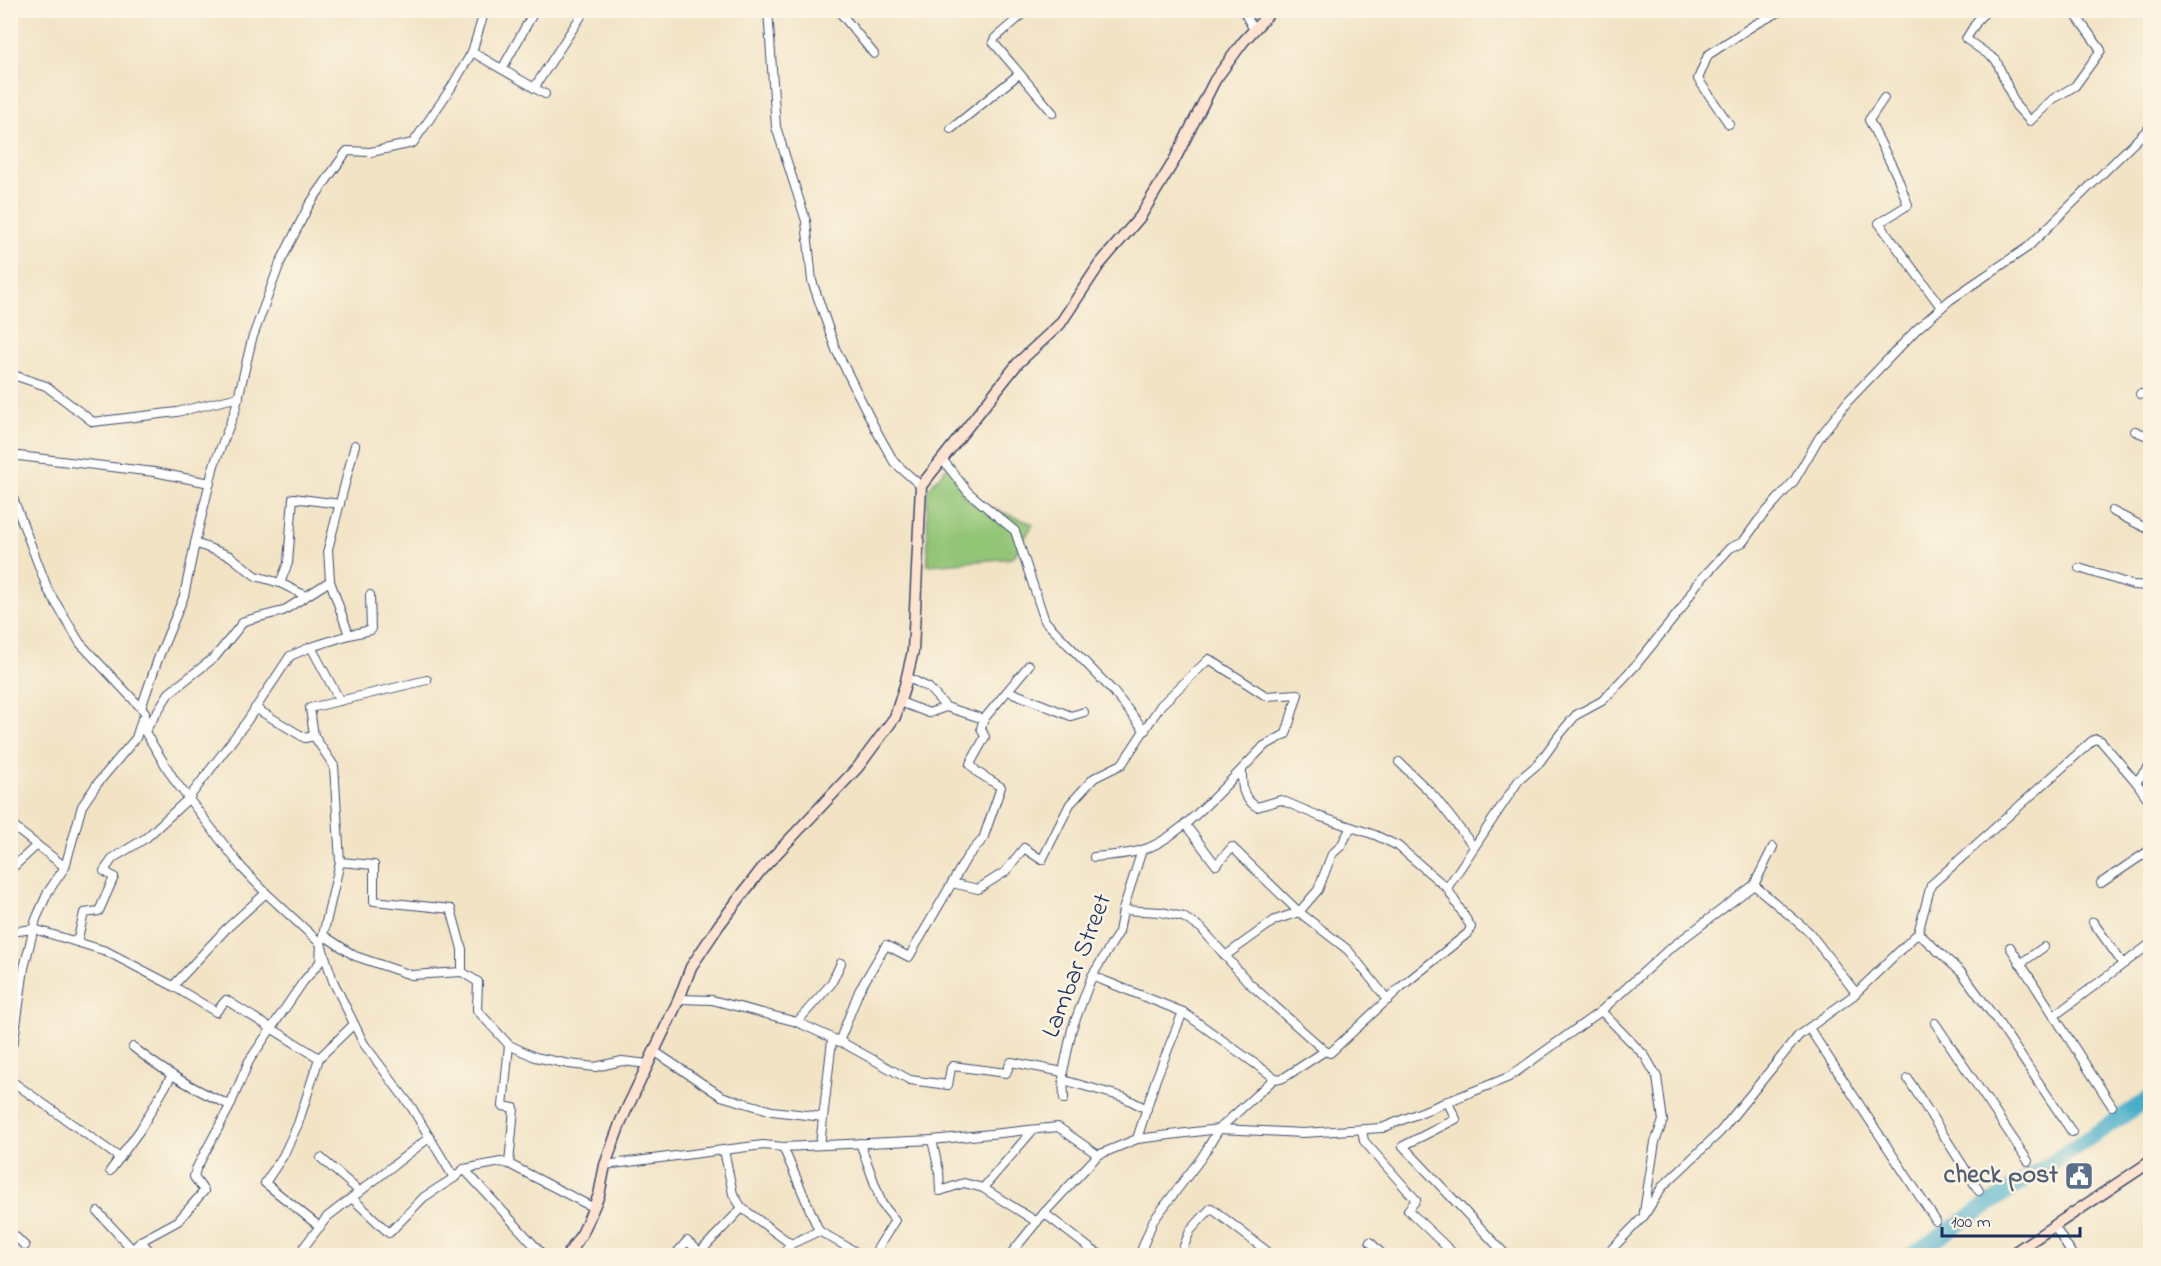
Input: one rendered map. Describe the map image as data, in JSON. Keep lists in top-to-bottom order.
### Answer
{
  "streets": {
    "street": ["Lambar Street"]
  },
  "places": {
    "public building": ["check post"]
  },
  "scale_bar": "100 m"
}
